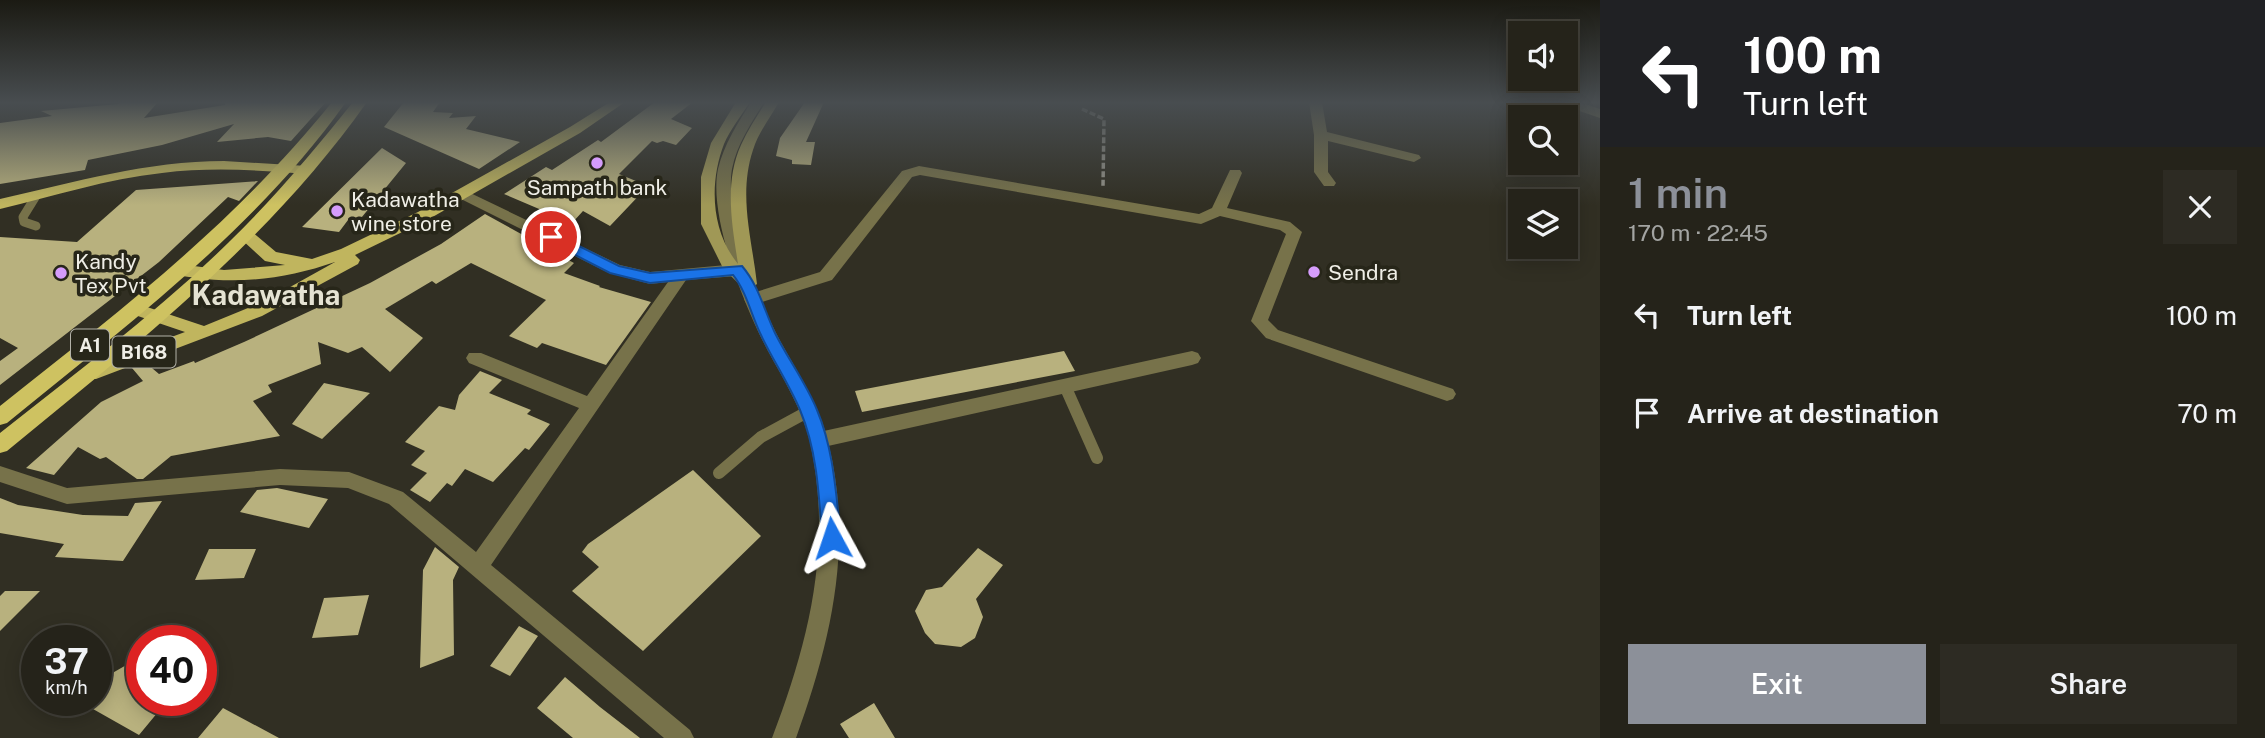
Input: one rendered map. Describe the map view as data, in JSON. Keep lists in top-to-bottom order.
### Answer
{
  "streets": {
    "highway": ["A1"],
    "main road": ["B168"]
  },
  "crossings": [
    ["A1", "B168"]
  ],
  "districts": ["Kadawatha"],
  "places": [
    "Sampath bank",
    "Kadawatha wine store",
    "Sendra",
    "Kandy Tex Pvt"
  ],
  "page": {
    "turn": ["100 m", "Turn left"],
    "heading": ["1 min", "170 m · 22:45"],
    "list": [
      {
        "name": "Turn left",
        "value": "100 m"
      },
      {
        "name": "Arrive at destination",
        "value": "70 m"
      }
    ],
    "speed": "37 km/h",
    "limit": "40",
    "buttons": ["Exit", "Share"]
  }
}
